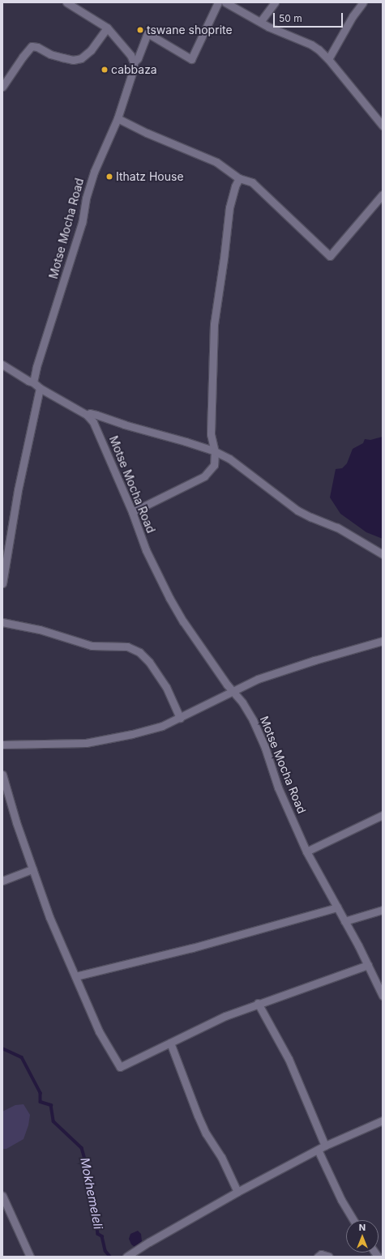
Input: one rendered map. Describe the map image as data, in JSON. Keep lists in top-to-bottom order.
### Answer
{
  "streets": {
    "street": ["Motse Mocha Road"]
  },
  "water": ["Mokhemeleli"],
  "places": ["tswane shoprite", "cabbaza", "Ithatz House"],
  "scale_bar": "50 m",
  "north": "top"
}
